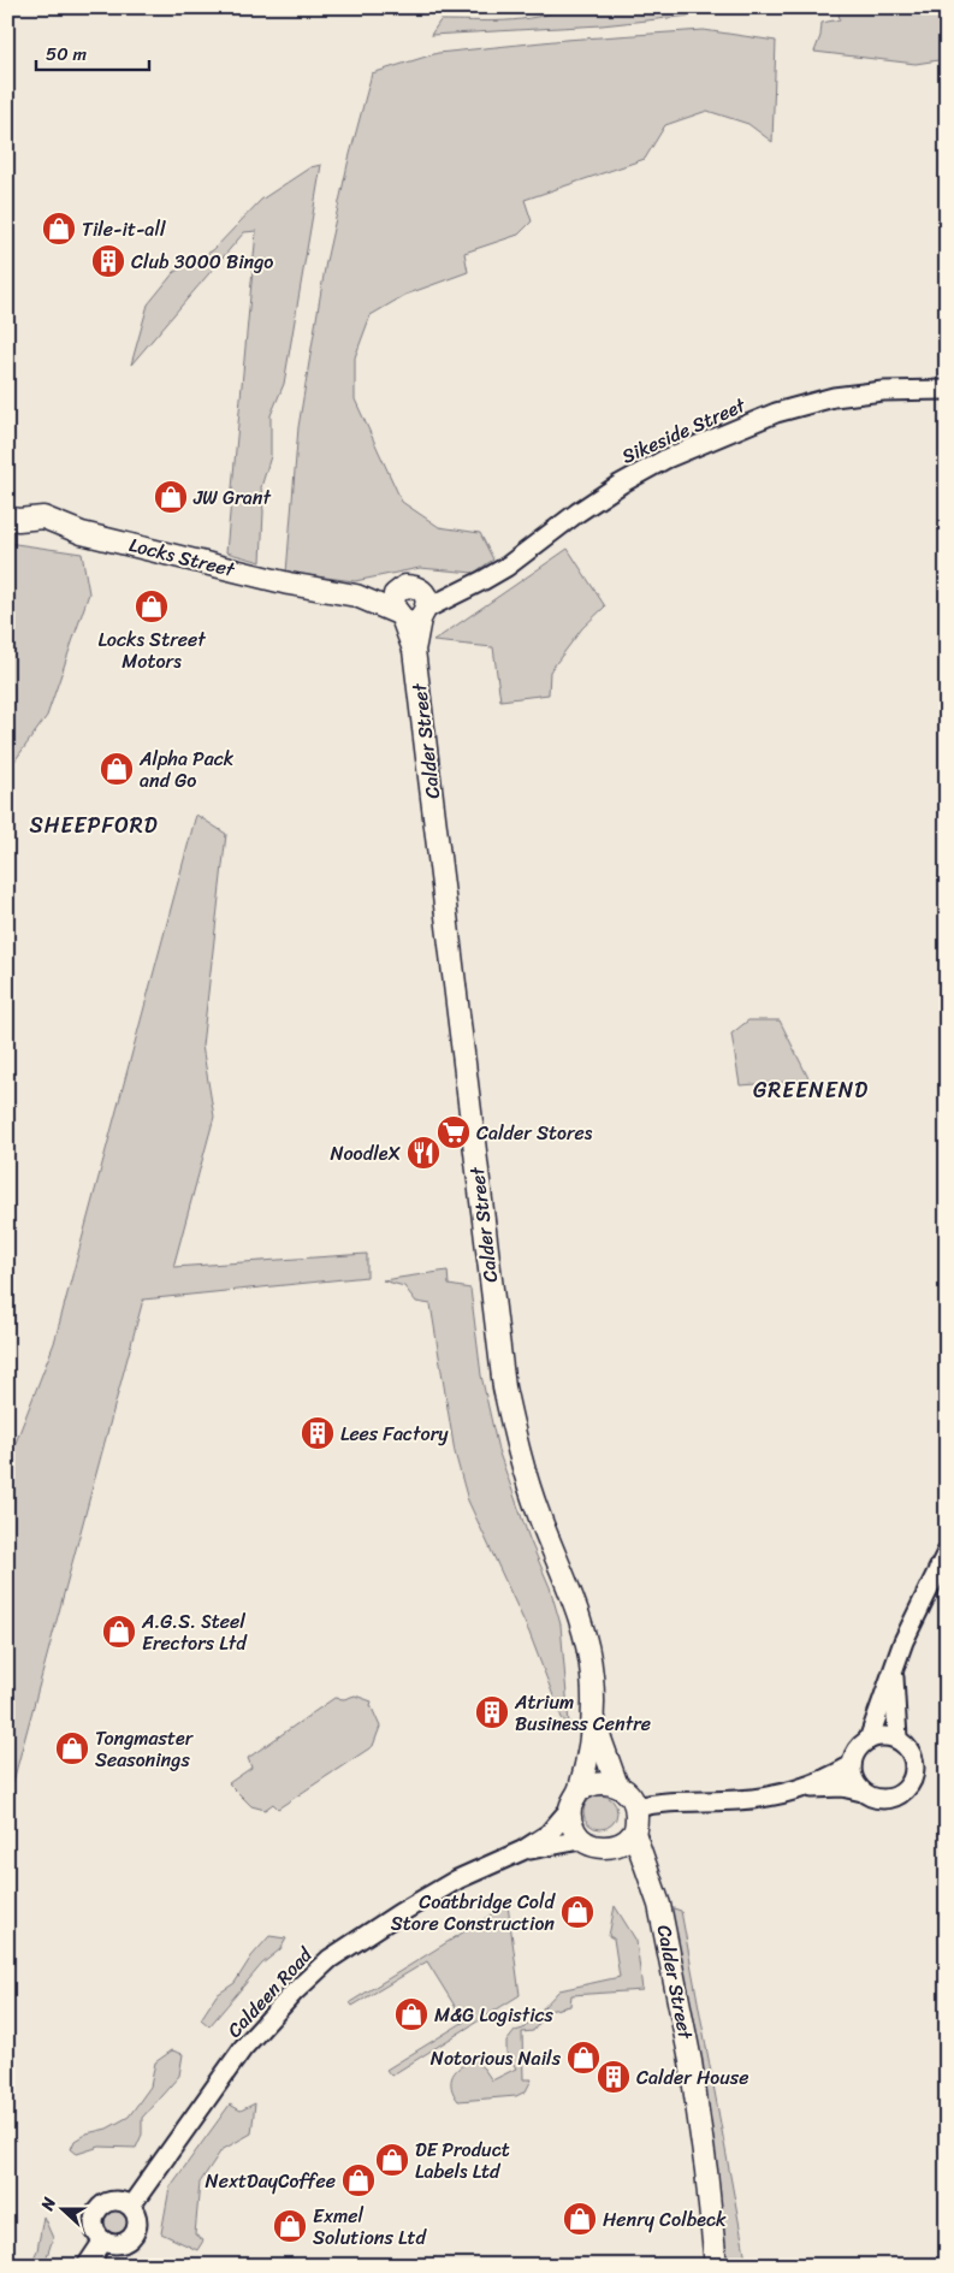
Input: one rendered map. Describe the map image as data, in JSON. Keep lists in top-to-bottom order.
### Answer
{
  "streets": {
    "main road": ["Locks Street", "Calder Street"],
    "street": ["Sikeside Street", "Caldeen Road"]
  },
  "crossings": [
    ["Sikeside Street", "Locks Street"],
    ["Sikeside Street", "Calder Street"],
    ["Locks Street", "Calder Street"],
    ["Calder Street", "Caldeen Road"]
  ],
  "districts": ["SHEEPFORD", "GREENEND"],
  "places": {
    "shop": [
      "Tile-it-all",
      "JW Grant",
      "Locks Street Motors",
      "Alpha Pack and Go",
      "A.G.S. Steel Erectors Ltd",
      "Tongmaster Seasonings",
      "Coatbridge Cold Store Construction",
      "M&G Logistics",
      "Notorious Nails",
      "DE Product Labels Ltd",
      "NextDayCoffee",
      "Henry Colbeck",
      "Exmel Solutions Ltd"
    ],
    "building": [
      "Club 3000 Bingo",
      "Lees Factory",
      "Atrium Business Centre",
      "Calder House"
    ],
    "supermarket": ["Calder Stores"],
    "restaurant": ["NoodleX"]
  },
  "scale_bar": "50 m",
  "north": "left"
}
